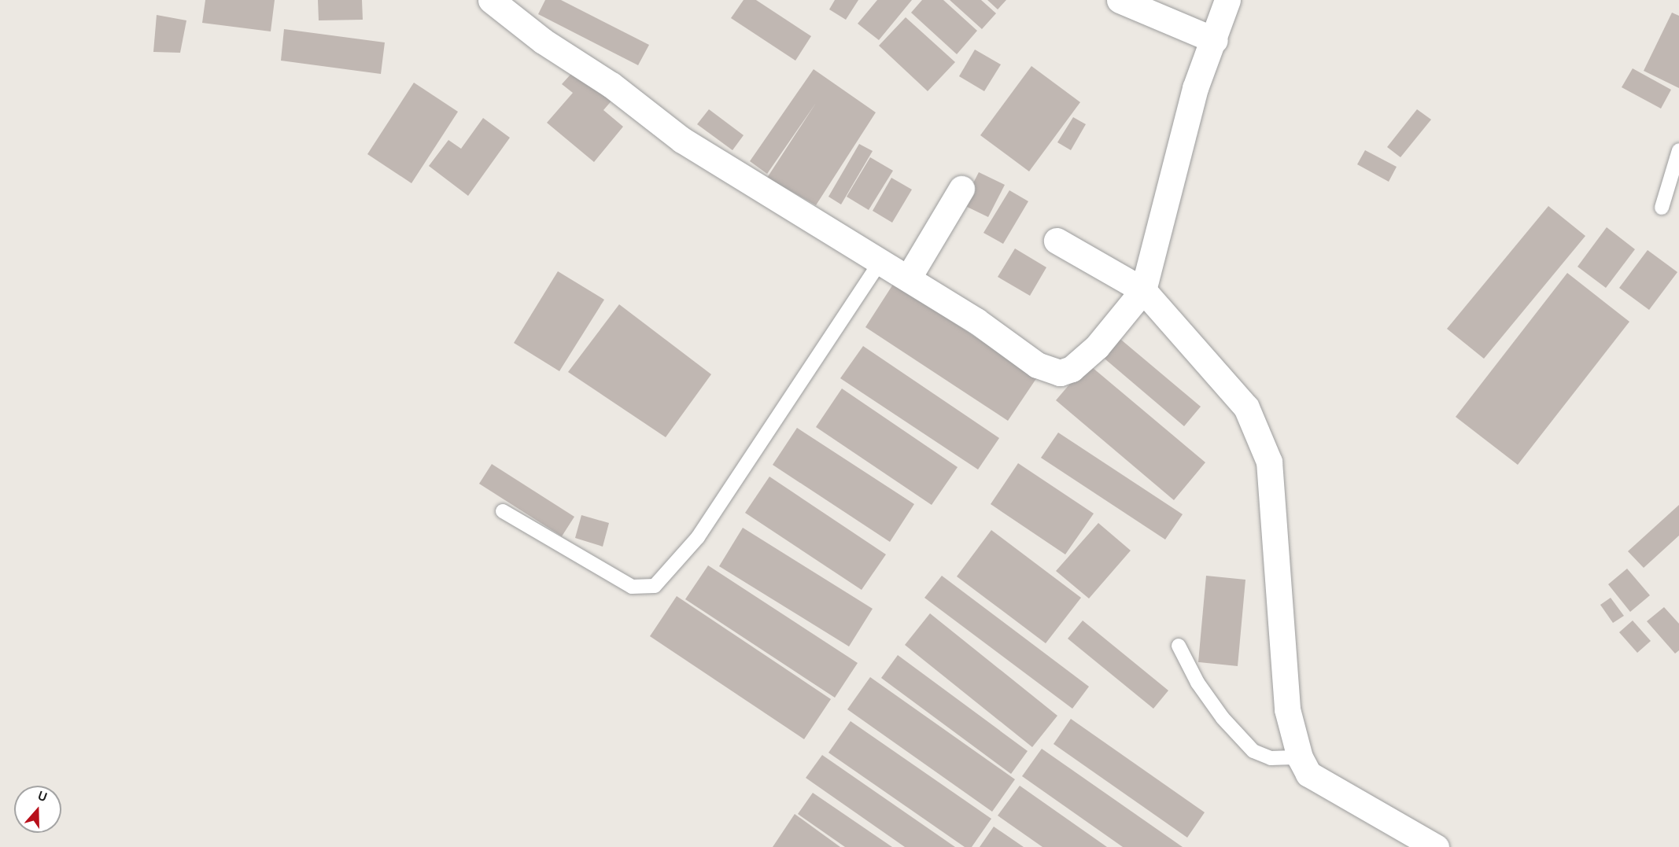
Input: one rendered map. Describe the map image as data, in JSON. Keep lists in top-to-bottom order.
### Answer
{
  "north": "top"
}
